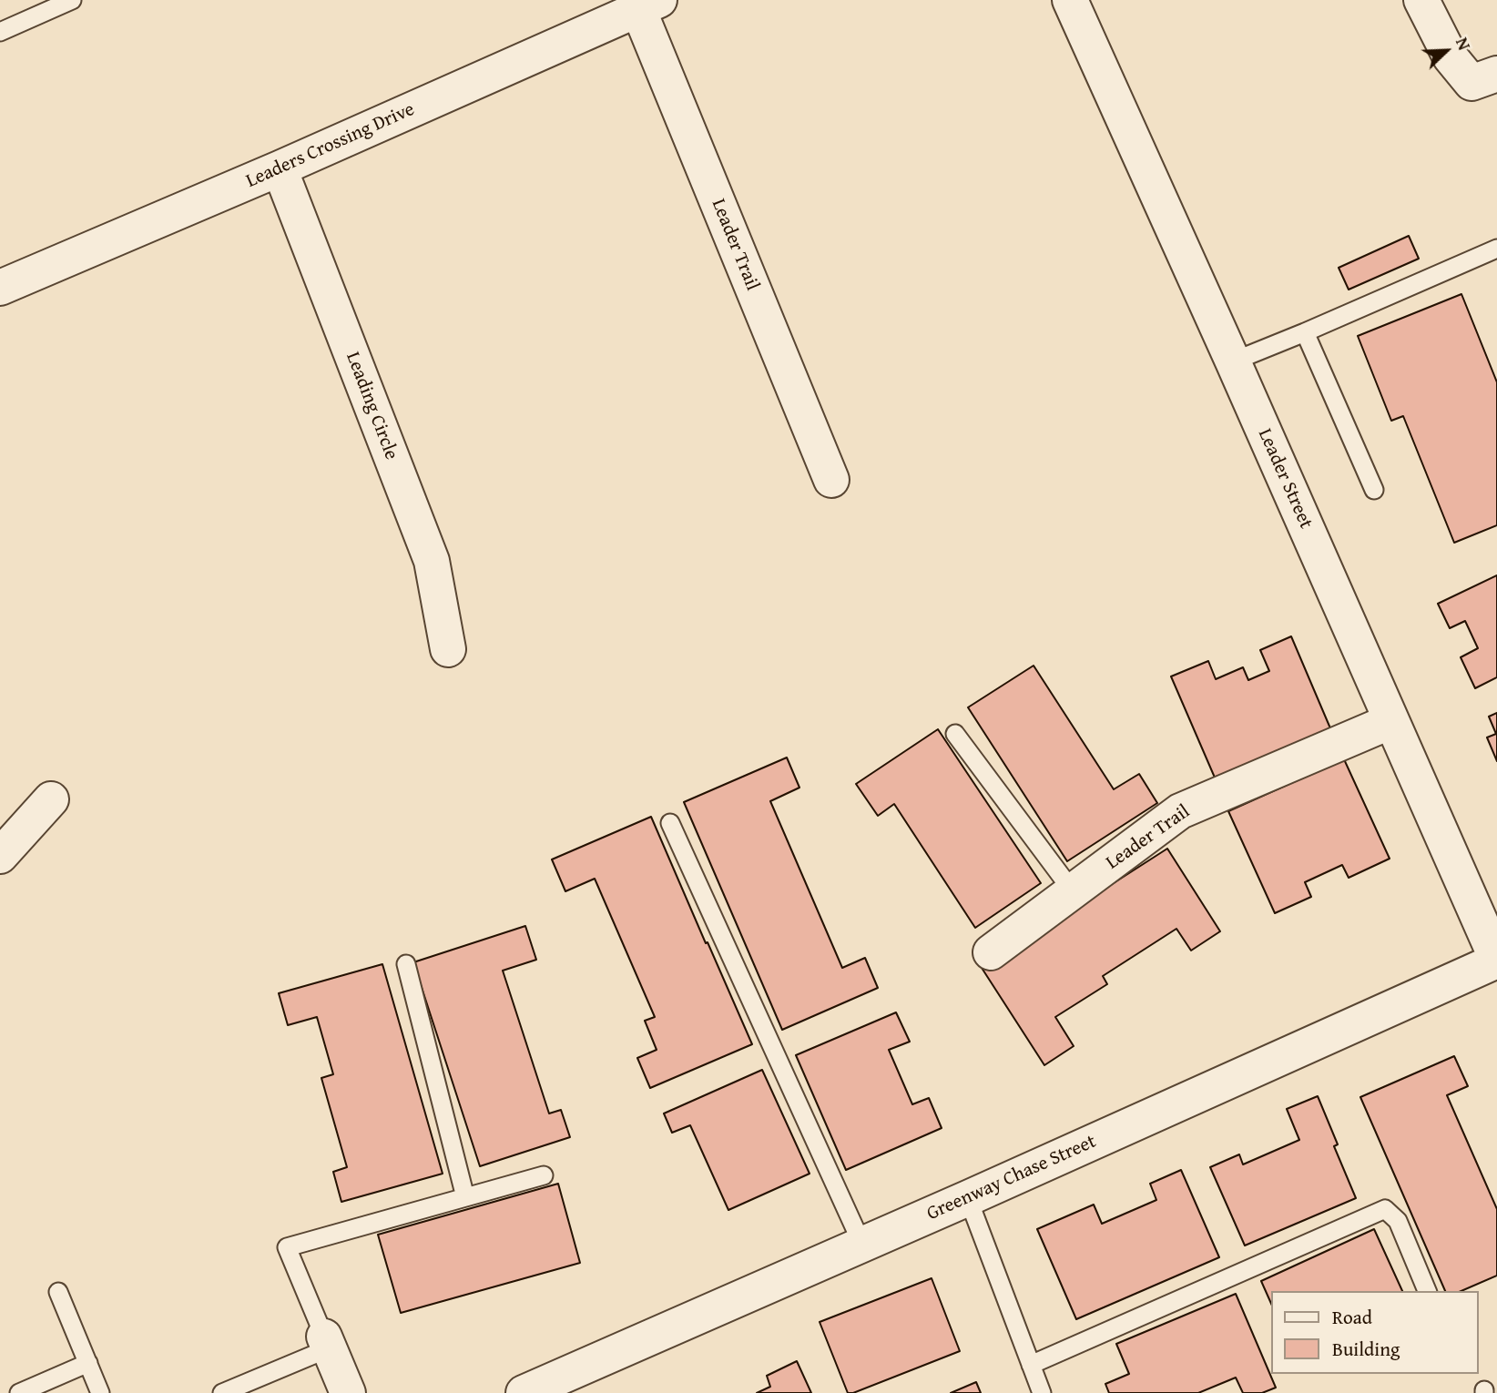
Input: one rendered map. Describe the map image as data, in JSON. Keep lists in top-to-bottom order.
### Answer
{
  "streets": {
    "street": [
      "Leaders Crossing Drive",
      "Leader Trail",
      "Leading Circle",
      "Leader Street",
      "Greenway Chase Street"
    ]
  },
  "crossings": [
    ["Leaders Crossing Drive", "Leader Trail"],
    ["Leaders Crossing Drive", "Leading Circle"],
    ["Leader Trail", "Leader Street"],
    ["Leader Street", "Greenway Chase Street"]
  ],
  "legend": ["Road", "Building"],
  "north": "top right"
}
